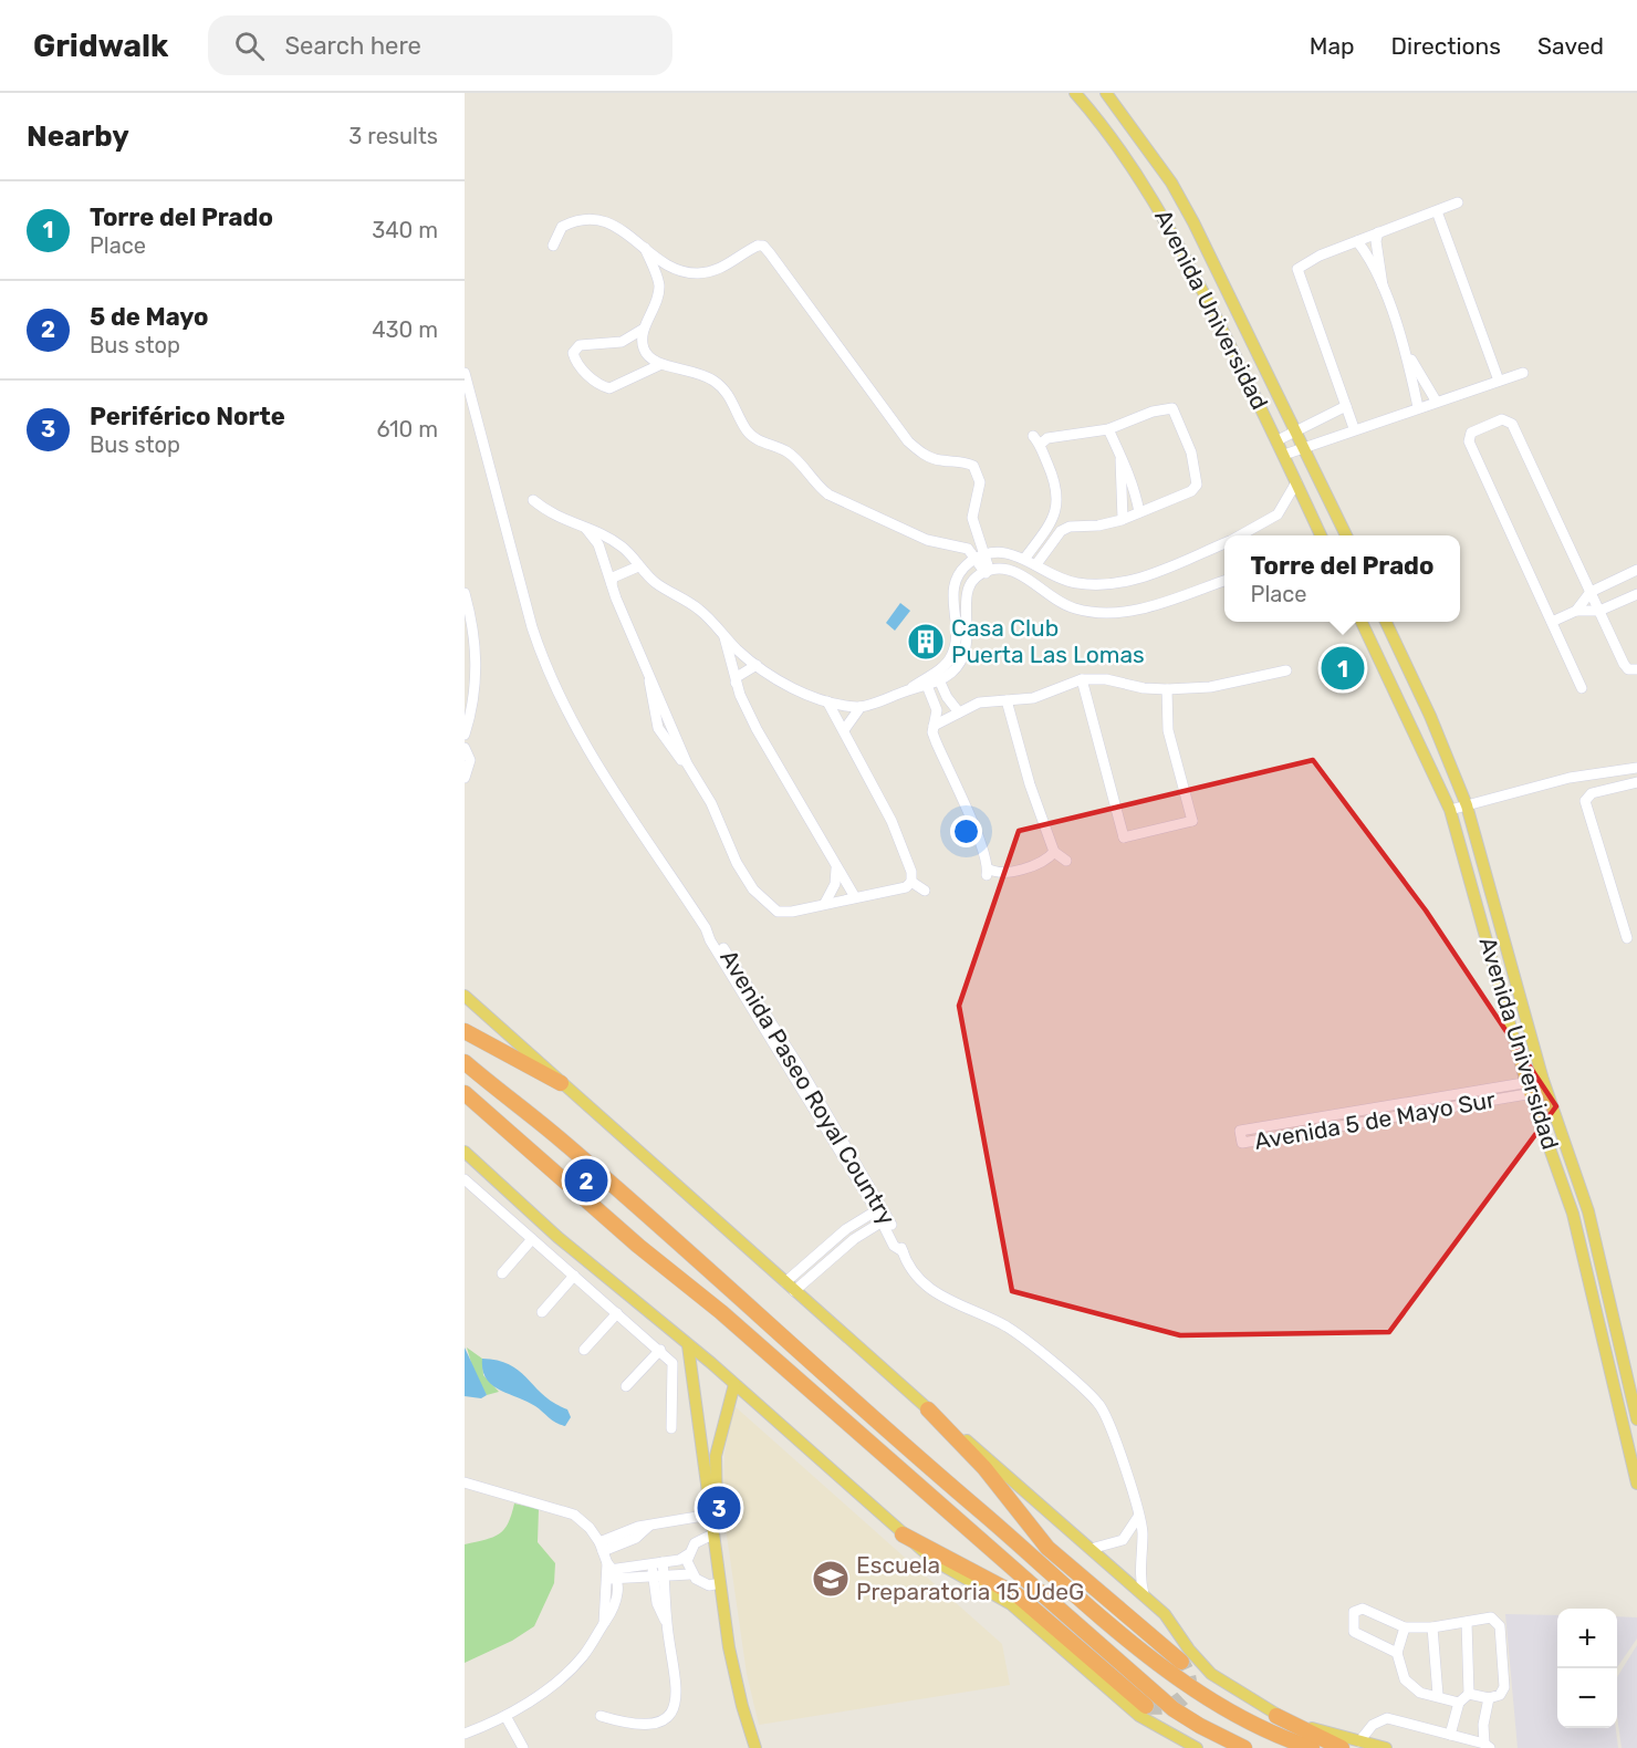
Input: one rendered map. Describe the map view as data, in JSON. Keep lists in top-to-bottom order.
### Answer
{
  "streets": {
    "main road": ["Avenida Universidad"],
    "street": ["Avenida Paseo Royal Country", "Avenida 5 de Mayo Sur"]
  },
  "crossings": [
    ["Avenida Universidad", "Avenida 5 de Mayo Sur"]
  ],
  "places": {
    "building": ["Casa Club Puerta Las Lomas"],
    "school or university": ["Escuela Preparatoria 15 UdeG"]
  },
  "page": {
    "header": "Gridwalk",
    "search": "Search here",
    "nav": ["Map", "Directions", "Saved"],
    "heading": ["Nearby", "3 results"],
    "list": [
      {
        "mark": "1",
        "name": "Torre del Prado",
        "note": "Place",
        "value": "340 m"
      },
      {
        "mark": "2",
        "name": "5 de Mayo",
        "note": "Bus stop",
        "value": "430 m"
      },
      {
        "mark": "3",
        "name": "Periférico Norte",
        "note": "Bus stop",
        "value": "610 m"
      }
    ],
    "popup": ["Torre del Prado", "Place"],
    "pins": ["1", "2", "3"],
    "map_buttons": ["+", "−"]
  }
}
